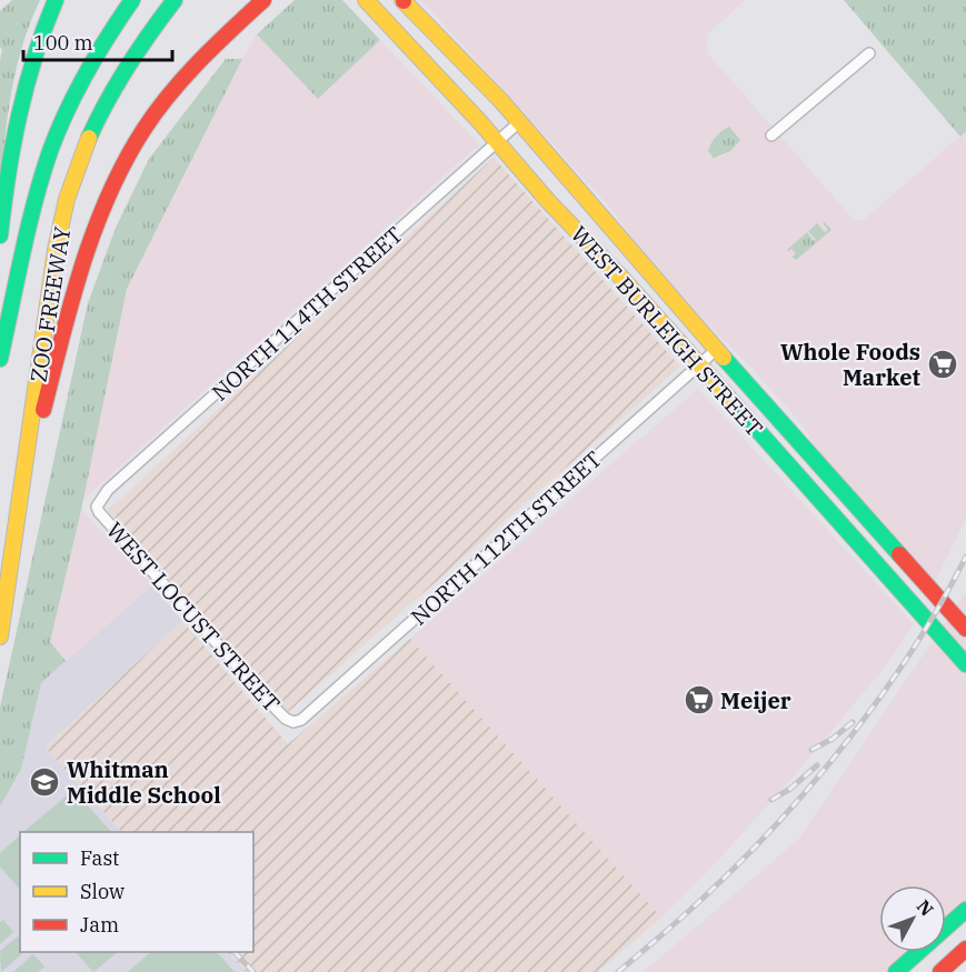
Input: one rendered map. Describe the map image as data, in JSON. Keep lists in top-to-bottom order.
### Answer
{
  "streets": {
    "main road": ["ZOO FREEWAY", "WEST BURLEIGH STREET"],
    "street": ["NORTH 114TH STREET", "NORTH 112TH STREET", "WEST LOCUST STREET"]
  },
  "crossings": [
    ["NORTH 114TH STREET", "WEST BURLEIGH STREET"],
    ["NORTH 114TH STREET", "WEST LOCUST STREET"],
    ["WEST BURLEIGH STREET", "NORTH 112TH STREET"],
    ["NORTH 112TH STREET", "WEST LOCUST STREET"]
  ],
  "places": {
    "supermarket": ["Whole Foods Market", "Meijer"],
    "school or university": ["Whitman Middle School"]
  },
  "legend": ["Fast", "Slow", "Jam"],
  "scale_bar": "100 m",
  "north": "top right"
}
